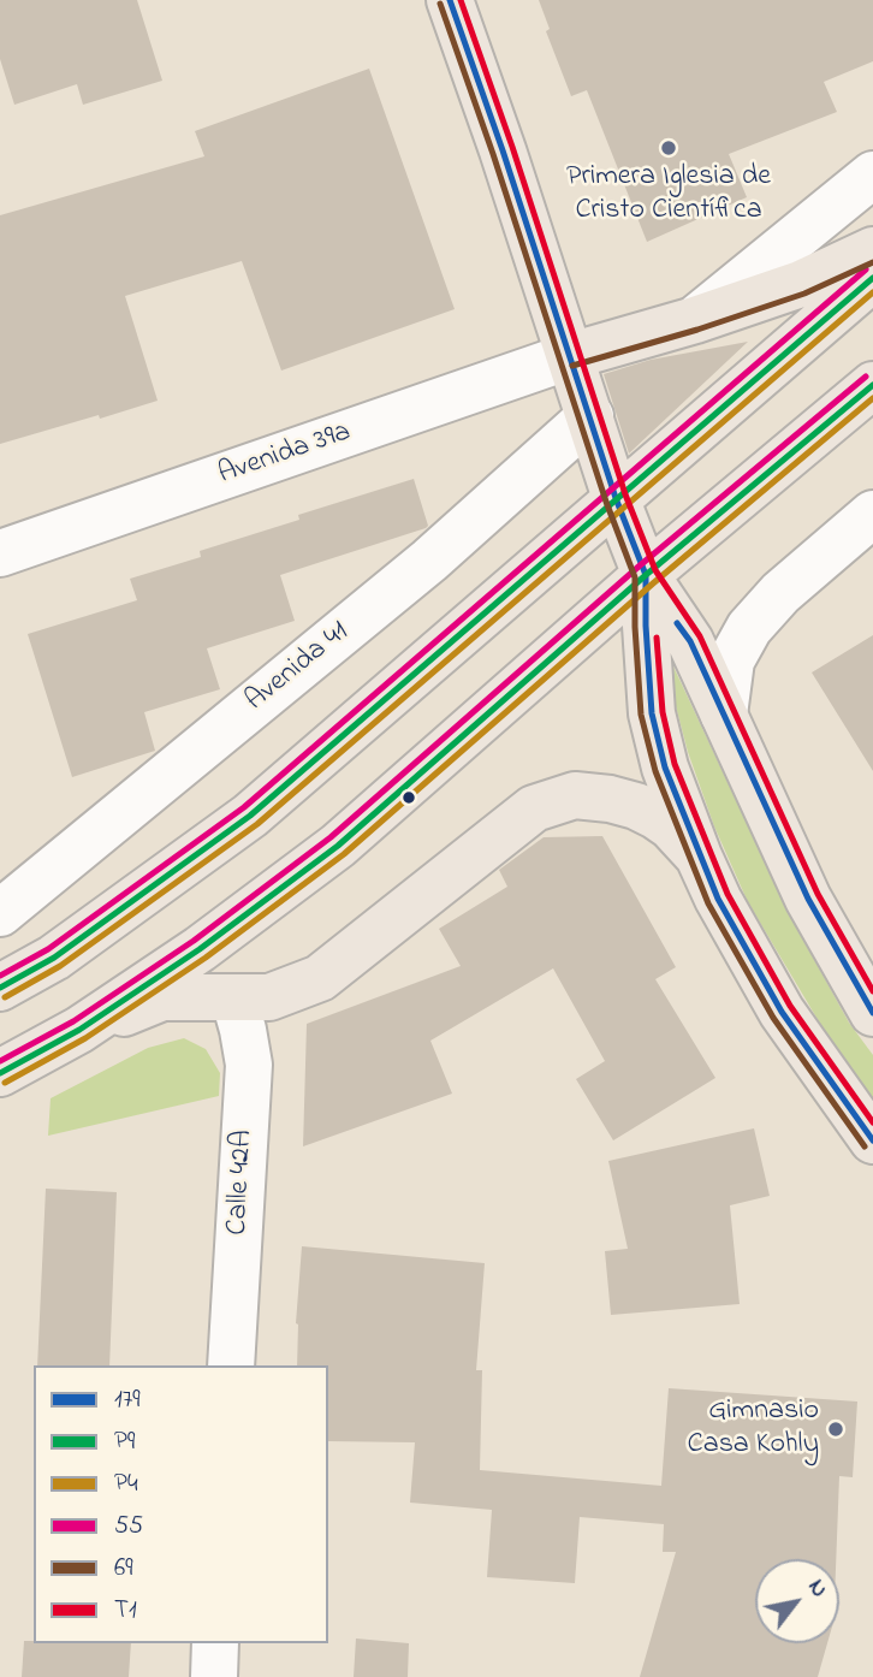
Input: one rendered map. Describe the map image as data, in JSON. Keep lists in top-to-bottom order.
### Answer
{
  "streets": {
    "street": ["Avenida 39a", "Avenida 41", "Calle 42A"]
  },
  "places": ["Primera Iglesia de Cristo Científica", "Gimnasio Casa Kohly"],
  "lines": [
    "transit line 179",
    "transit line T1",
    "transit line 69",
    "transit line 55",
    "transit line P9",
    "transit line P4"
  ],
  "legend": [
    "179",
    "P9",
    "P4",
    "55",
    "69",
    "T1"
  ],
  "north": "top right"
}
